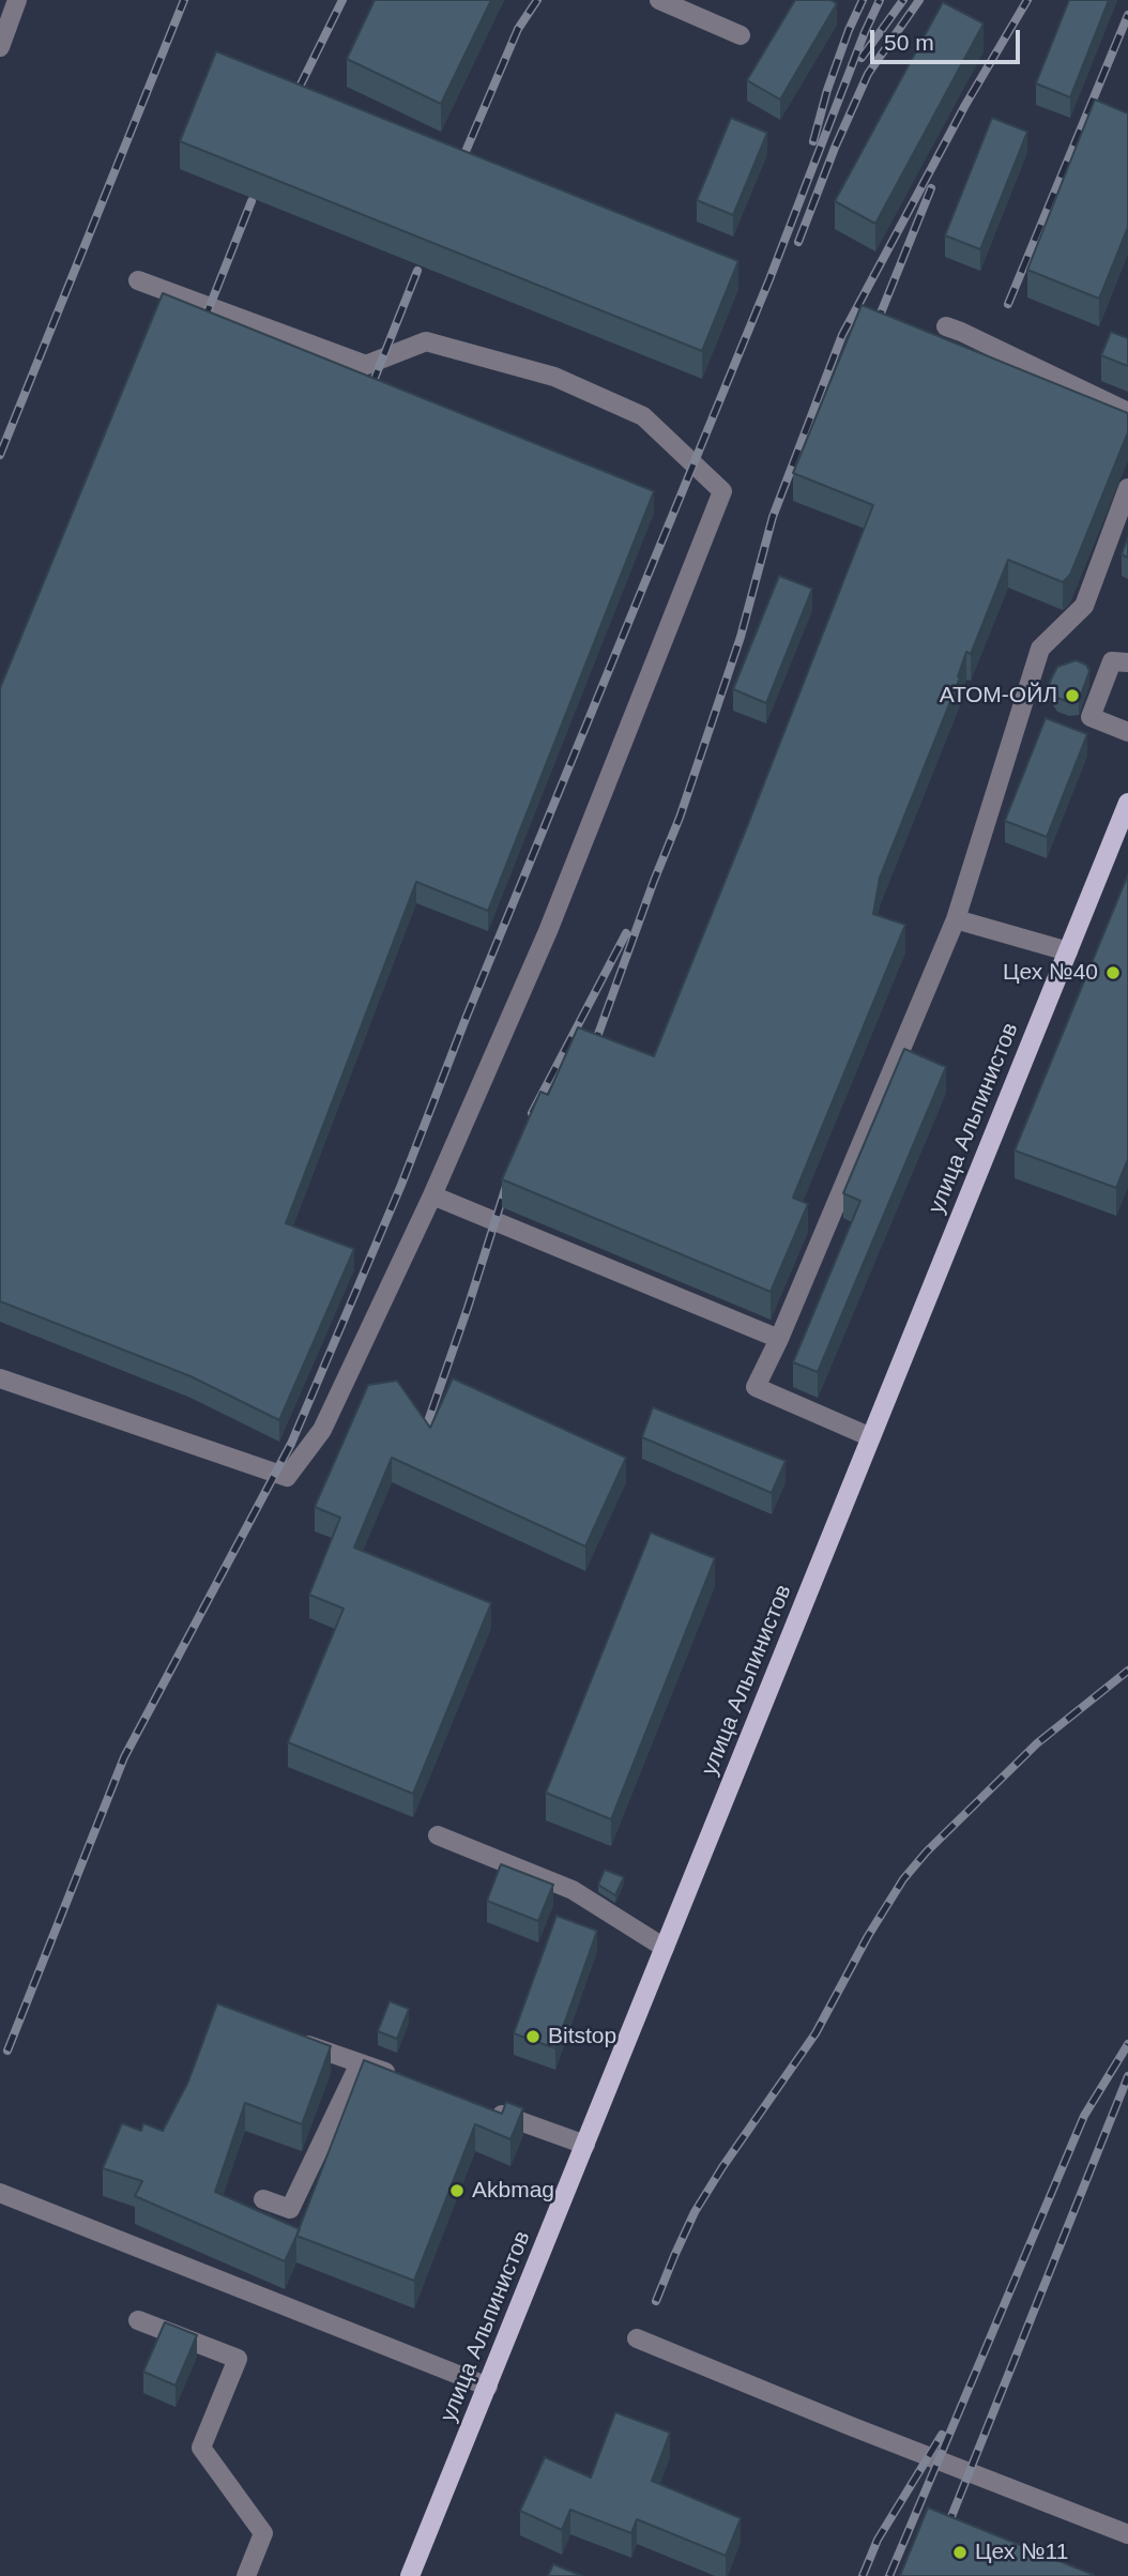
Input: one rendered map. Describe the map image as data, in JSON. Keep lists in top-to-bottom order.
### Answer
{
  "streets": {
    "main road": ["улица Альпинистов"]
  },
  "places": [
    "АТОМ-ОЙЛ",
    "Цех №40",
    "Bitstop",
    "Akbmag",
    "Цех №11"
  ],
  "scale_bar": "50 m"
}
